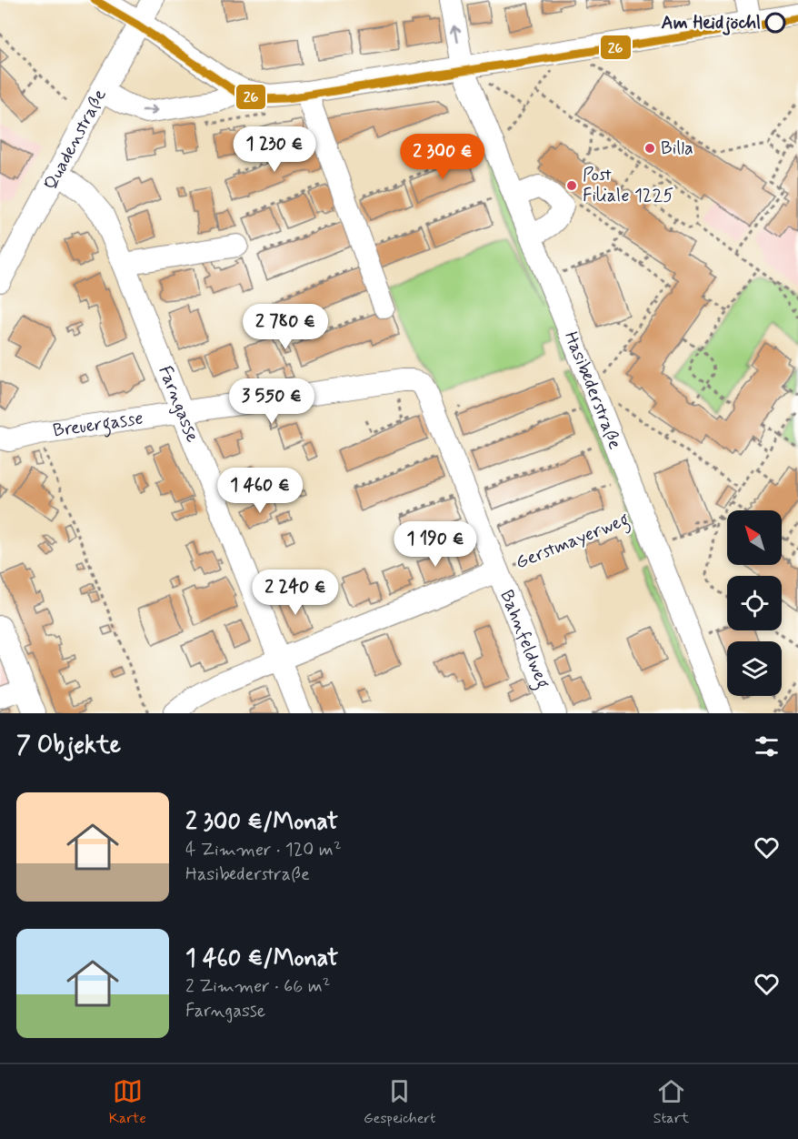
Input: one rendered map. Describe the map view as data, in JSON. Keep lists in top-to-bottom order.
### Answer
{
  "streets": {
    "street": [
      "Quadenstraße",
      "Hasibederstraße",
      "Farngasse",
      "Breuergasse",
      "Gerstmayerweg",
      "Bahnfeldweg"
    ]
  },
  "crossings": [
    ["Quadenstraße", "Farngasse"],
    ["Hasibederstraße", "Gerstmayerweg"],
    ["Farngasse", "Breuergasse"],
    ["Farngasse", "Gerstmayerweg"],
    ["Breuergasse", "Bahnfeldweg"],
    ["Gerstmayerweg", "Bahnfeldweg"]
  ],
  "places": ["Am Heidjöchl", "Billa", "Post Filiale 1225"],
  "lines": ["transit line 26"],
  "north": "top left",
  "page": {
    "price": [
      "1 230 €",
      "2 300 €",
      "2 780 €",
      "3 550 €",
      "1 460 €",
      "1 190 €",
      "2 240 €"
    ],
    "heading": "7 Objekte",
    "list": [
      {
        "name": "2 300 €/Monat",
        "note": "4 Zimmer · 120 m² · Hasibederstraße"
      },
      {
        "name": "1 460 €/Monat",
        "note": "2 Zimmer · 66 m² · Farngasse"
      }
    ],
    "tabs": ["Karte", "Gespeichert", "Start"]
  }
}
